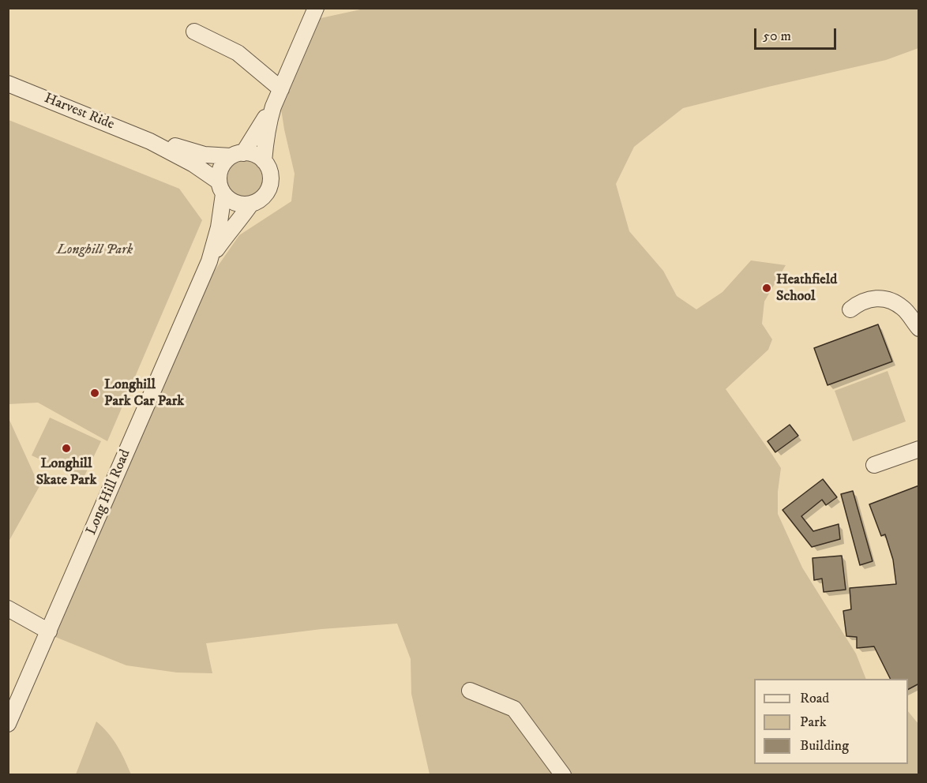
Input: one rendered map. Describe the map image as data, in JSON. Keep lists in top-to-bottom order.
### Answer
{
  "streets": {
    "street": ["Harvest Ride", "Long Hill Road"]
  },
  "crossings": [
    ["Harvest Ride", "Long Hill Road"]
  ],
  "parks": ["Longhill Park"],
  "places": ["Heathfield School", "Longhill Park Car Park", "Longhill Skate Park"],
  "legend": ["Road", "Park", "Building"],
  "scale_bar": "50 m"
}
